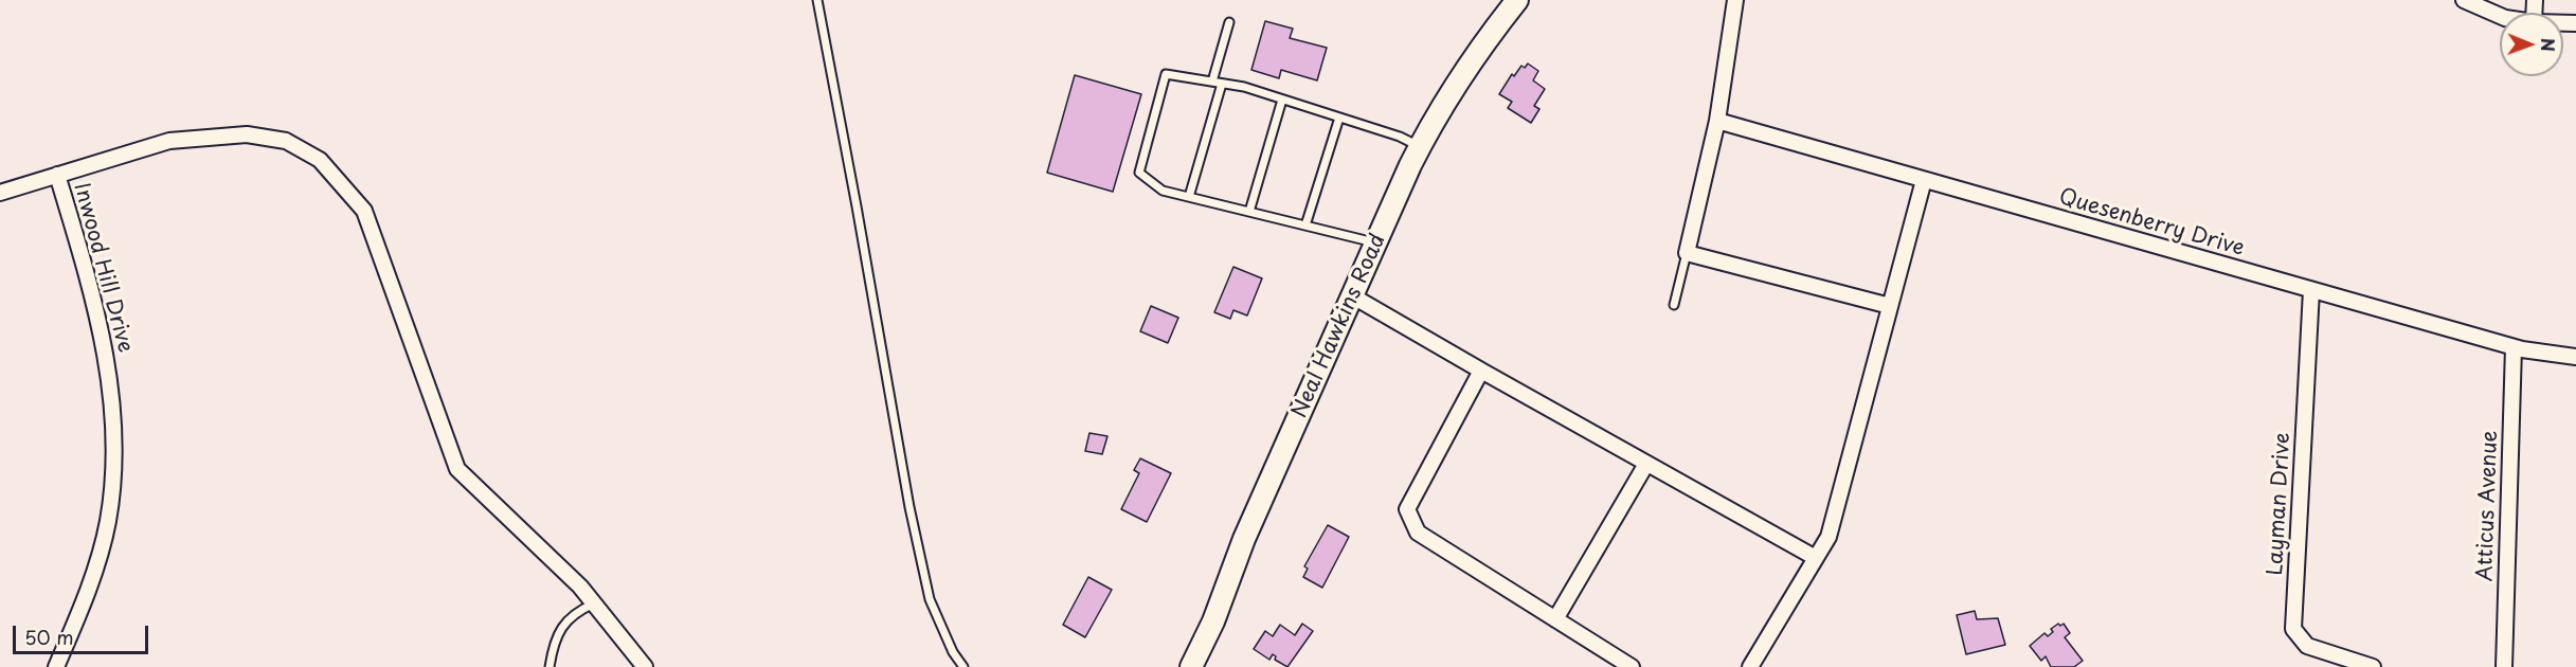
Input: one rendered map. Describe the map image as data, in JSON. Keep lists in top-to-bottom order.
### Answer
{
  "streets": {
    "street": [
      "Quesenberry Drive",
      "Inwood Hill Drive",
      "Neal Hawkins Road",
      "Layman Drive",
      "Atticus Avenue"
    ]
  },
  "crossings": [
    ["Quesenberry Drive", "Layman Drive"],
    ["Quesenberry Drive", "Atticus Avenue"]
  ],
  "scale_bar": "50 m",
  "north": "right"
}
